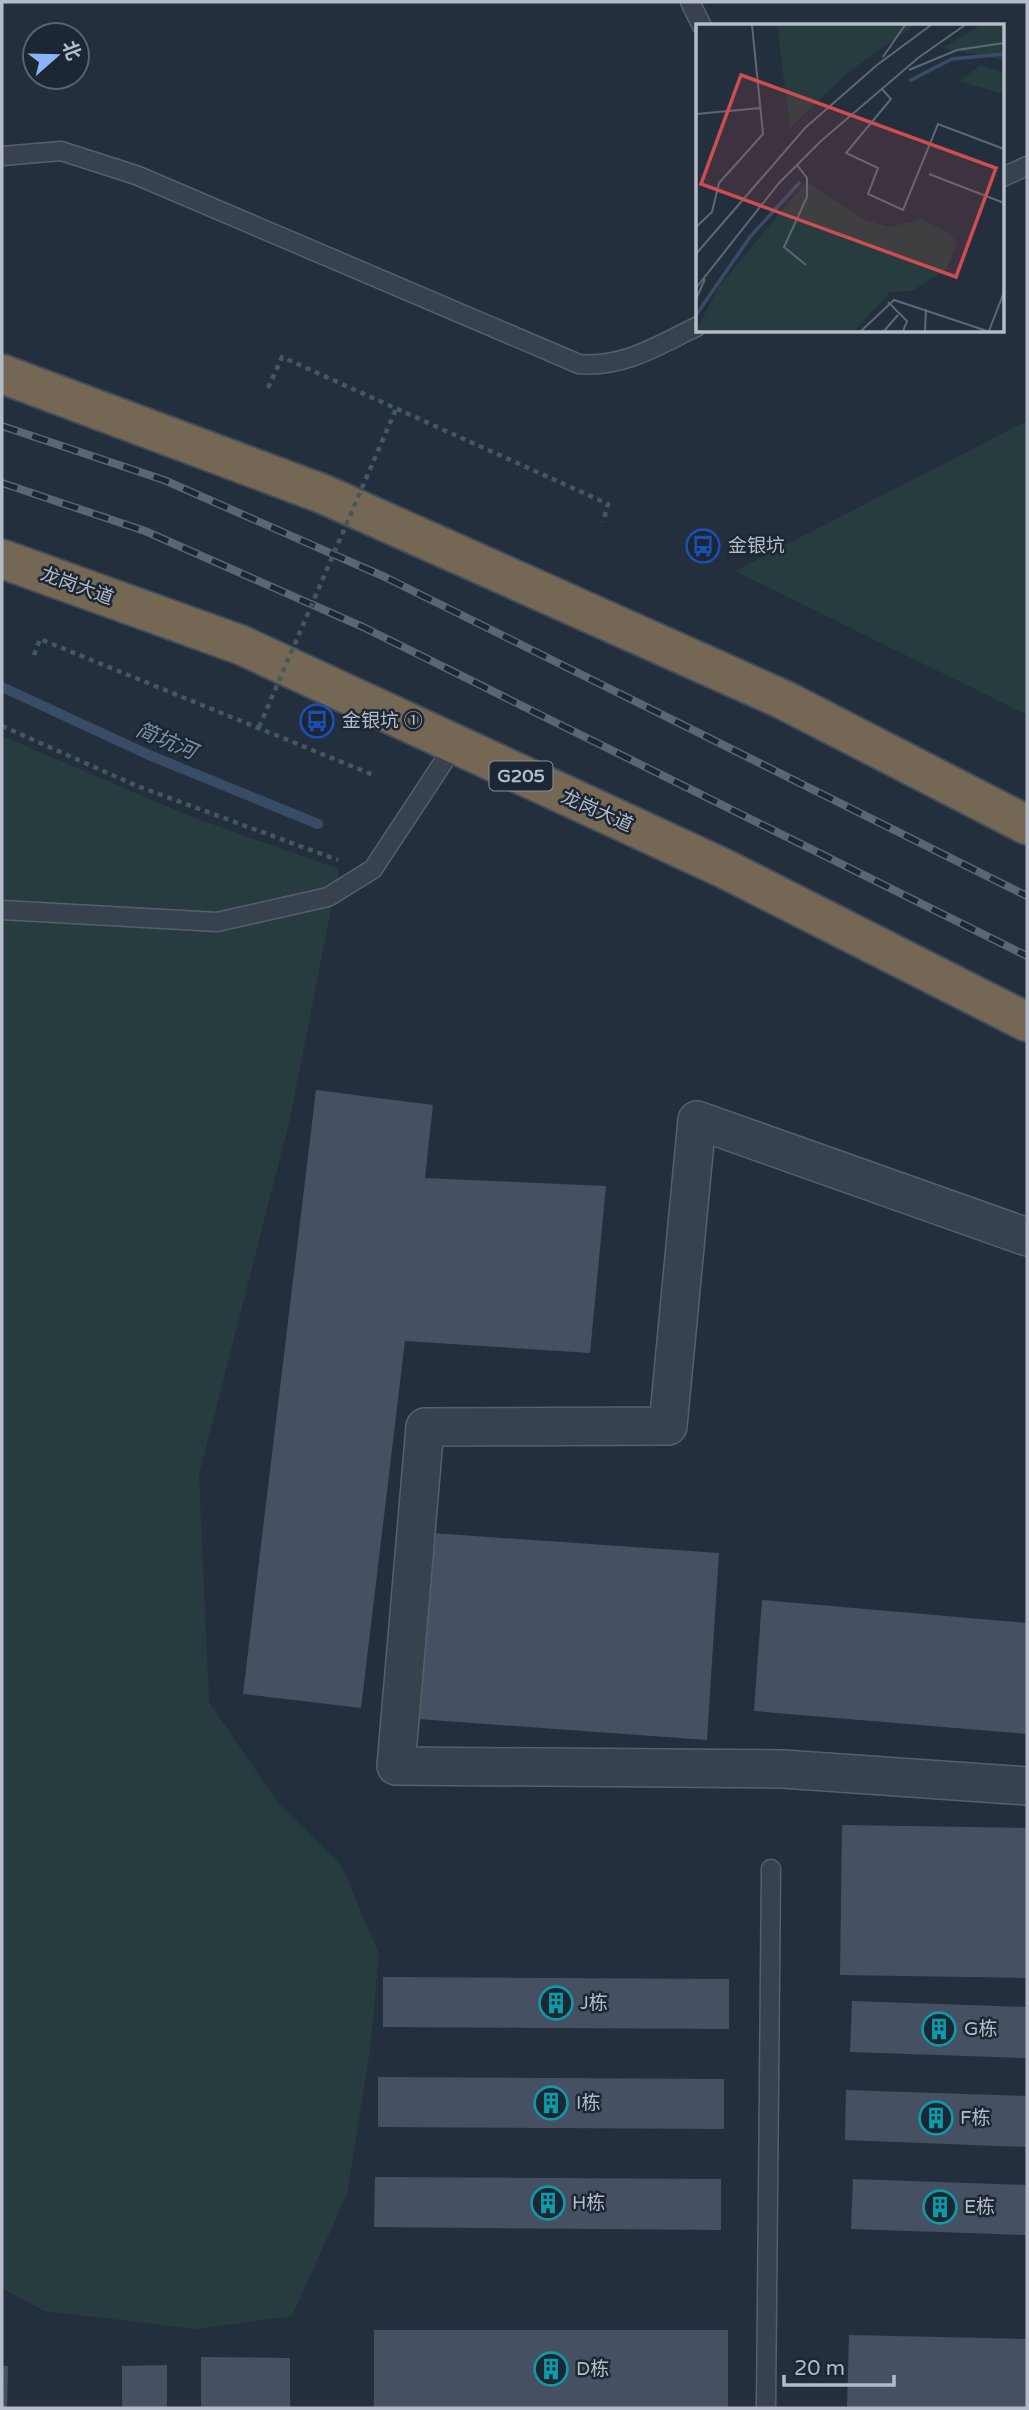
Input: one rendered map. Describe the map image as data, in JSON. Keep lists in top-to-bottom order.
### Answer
{
  "streets": {
    "highway": ["龙岗大道", "G205"]
  },
  "water": ["简坑河"],
  "places": {
    "bus stop": ["金银坑", "金银坑 ①"],
    "building": [
      "J栋",
      "G栋",
      "I栋",
      "F栋",
      "H栋",
      "E栋",
      "D栋"
    ]
  },
  "scale_bar": "20 m",
  "north": "right"
}
